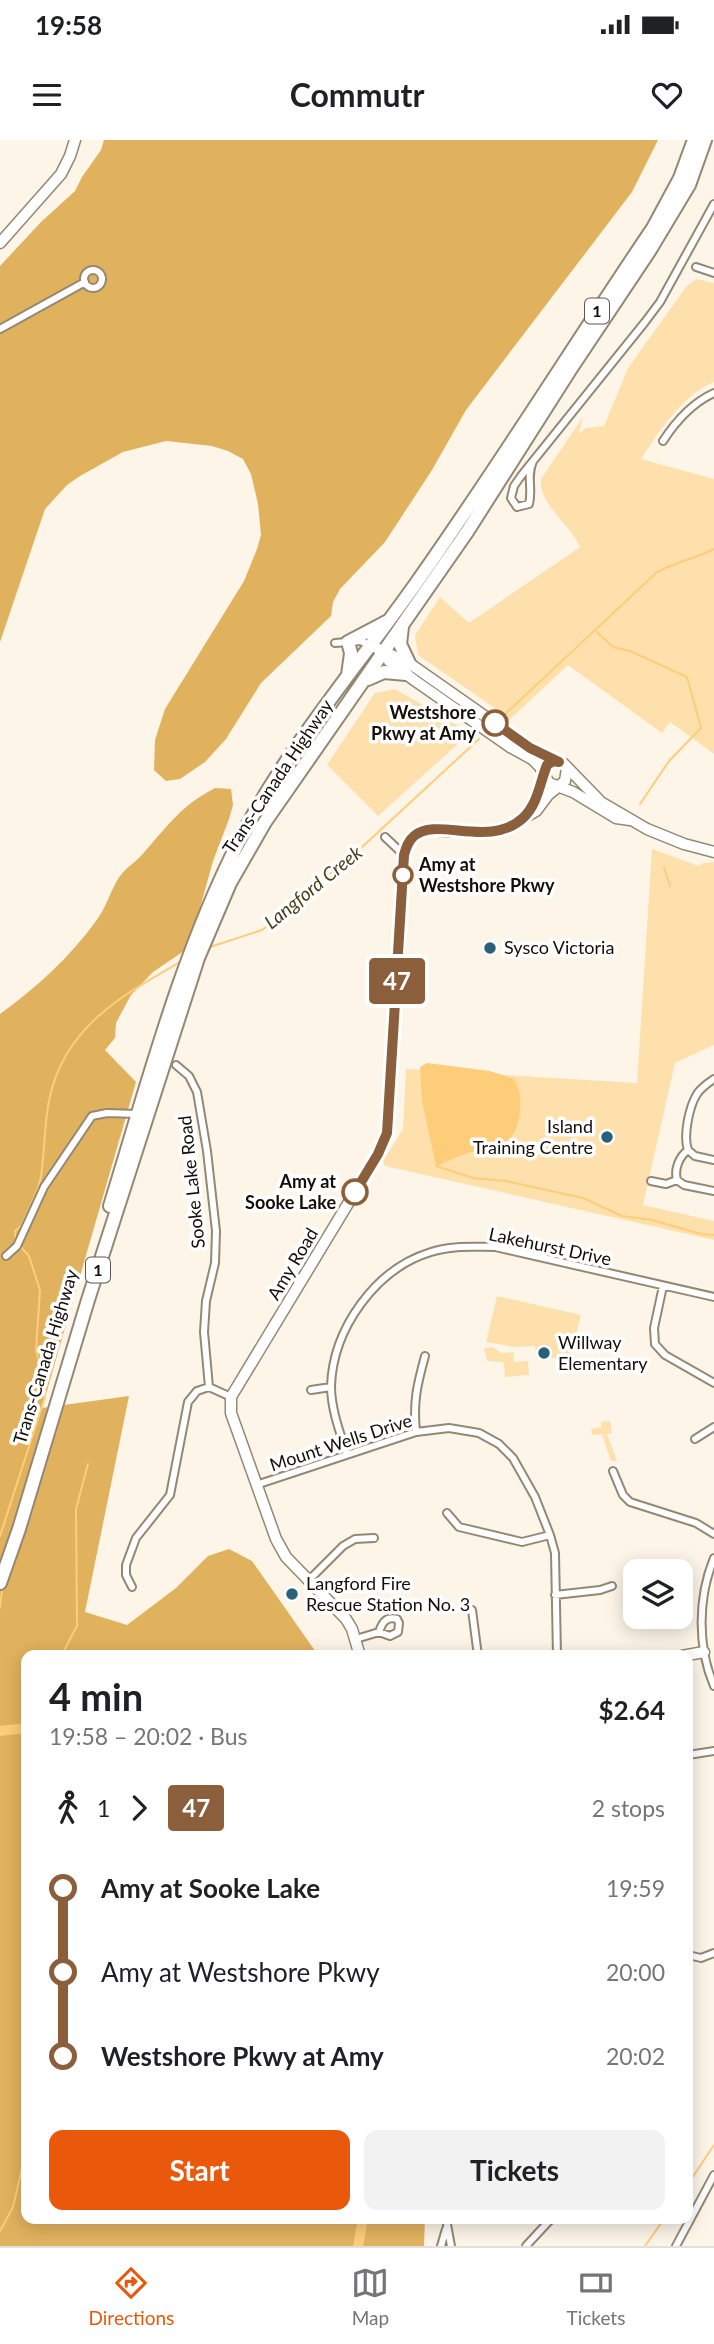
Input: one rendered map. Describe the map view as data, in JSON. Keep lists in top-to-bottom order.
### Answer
{
  "streets": {
    "highway": ["1", "Trans-Canada Highway"],
    "street": [
      "Sooke Lake Road",
      "Lakehurst Drive",
      "Amy Road",
      "Mount Wells Drive"
    ]
  },
  "crossings": [
    ["Lakehurst Drive", "Mount Wells Drive"]
  ],
  "water": ["Langford Creek"],
  "places": [
    "Westshore Pkwy at Amy",
    "Amy at Westshore Pkwy",
    "Sysco Victoria",
    "Island Training Centre",
    "Amy at Sooke Lake",
    "Willway Elementary",
    "Langford Fire Rescue Station No. 3"
  ],
  "lines": ["bus line 47"],
  "page": {
    "status": "19:58",
    "header": "Commutr",
    "on_map": "47",
    "heading": ["4 min", "19:58 – 20:02 · Bus", "$2.64"],
    "legs": ["1", "47", "2 stops"],
    "list": [
      {
        "name": "Amy at Sooke Lake",
        "value": "19:59"
      },
      {
        "name": "Amy at Westshore Pkwy",
        "value": "20:00"
      },
      {
        "name": "Westshore Pkwy at Amy",
        "value": "20:02"
      }
    ],
    "buttons": ["Start", "Tickets"],
    "tabs": ["Directions", "Map", "Tickets"]
  }
}
